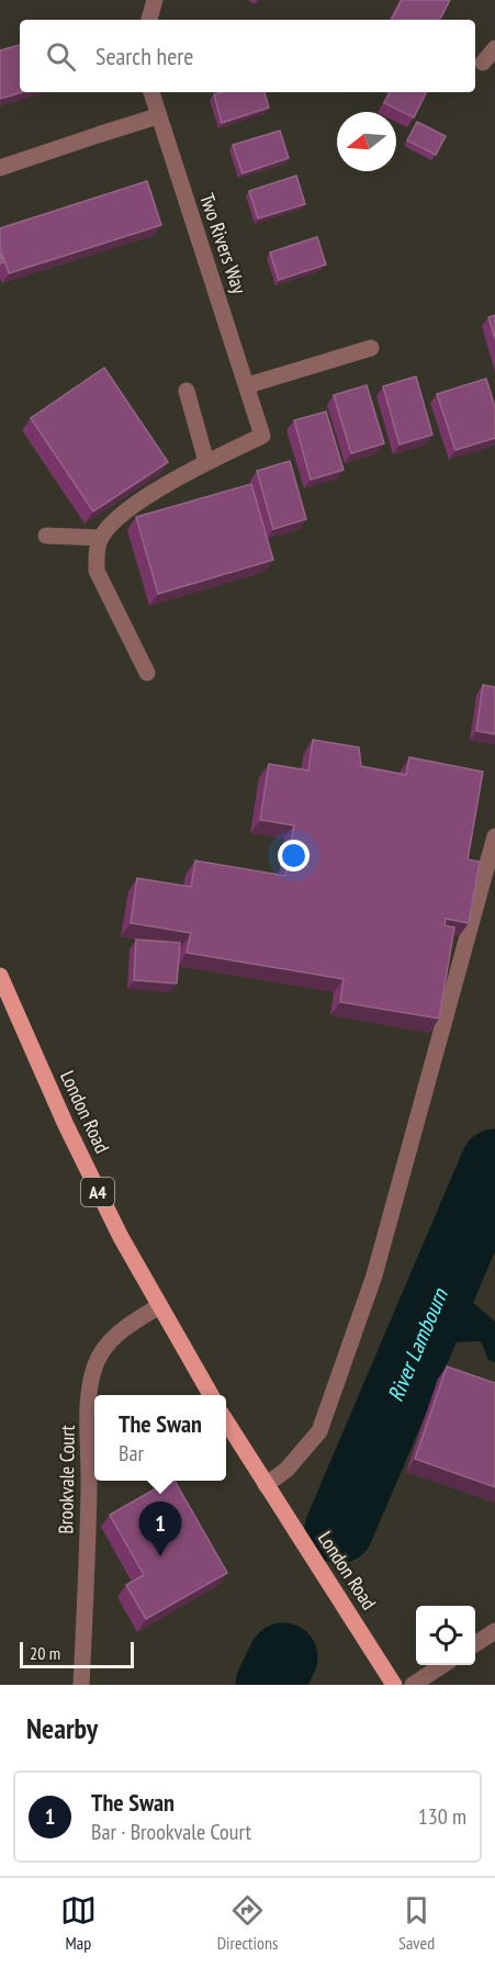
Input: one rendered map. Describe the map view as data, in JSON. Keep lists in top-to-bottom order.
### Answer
{
  "streets": {
    "main road": ["London Road", "A4"],
    "street": ["Two Rivers Way", "Brookvale Court"]
  },
  "crossings": [
    ["London Road", "Brookvale Court"]
  ],
  "water": ["River Lambourn"],
  "scale_bar": "20 m",
  "north": "left",
  "page": {
    "search": "Search here",
    "popup": ["The Swan", "Bar"],
    "pins": "1",
    "scale": "20 m",
    "heading": "Nearby",
    "list": [
      {
        "mark": "1",
        "name": "The Swan",
        "note": "Bar · Brookvale Court",
        "value": "130 m"
      }
    ],
    "nav": ["Map", "Directions", "Saved"]
  }
}
